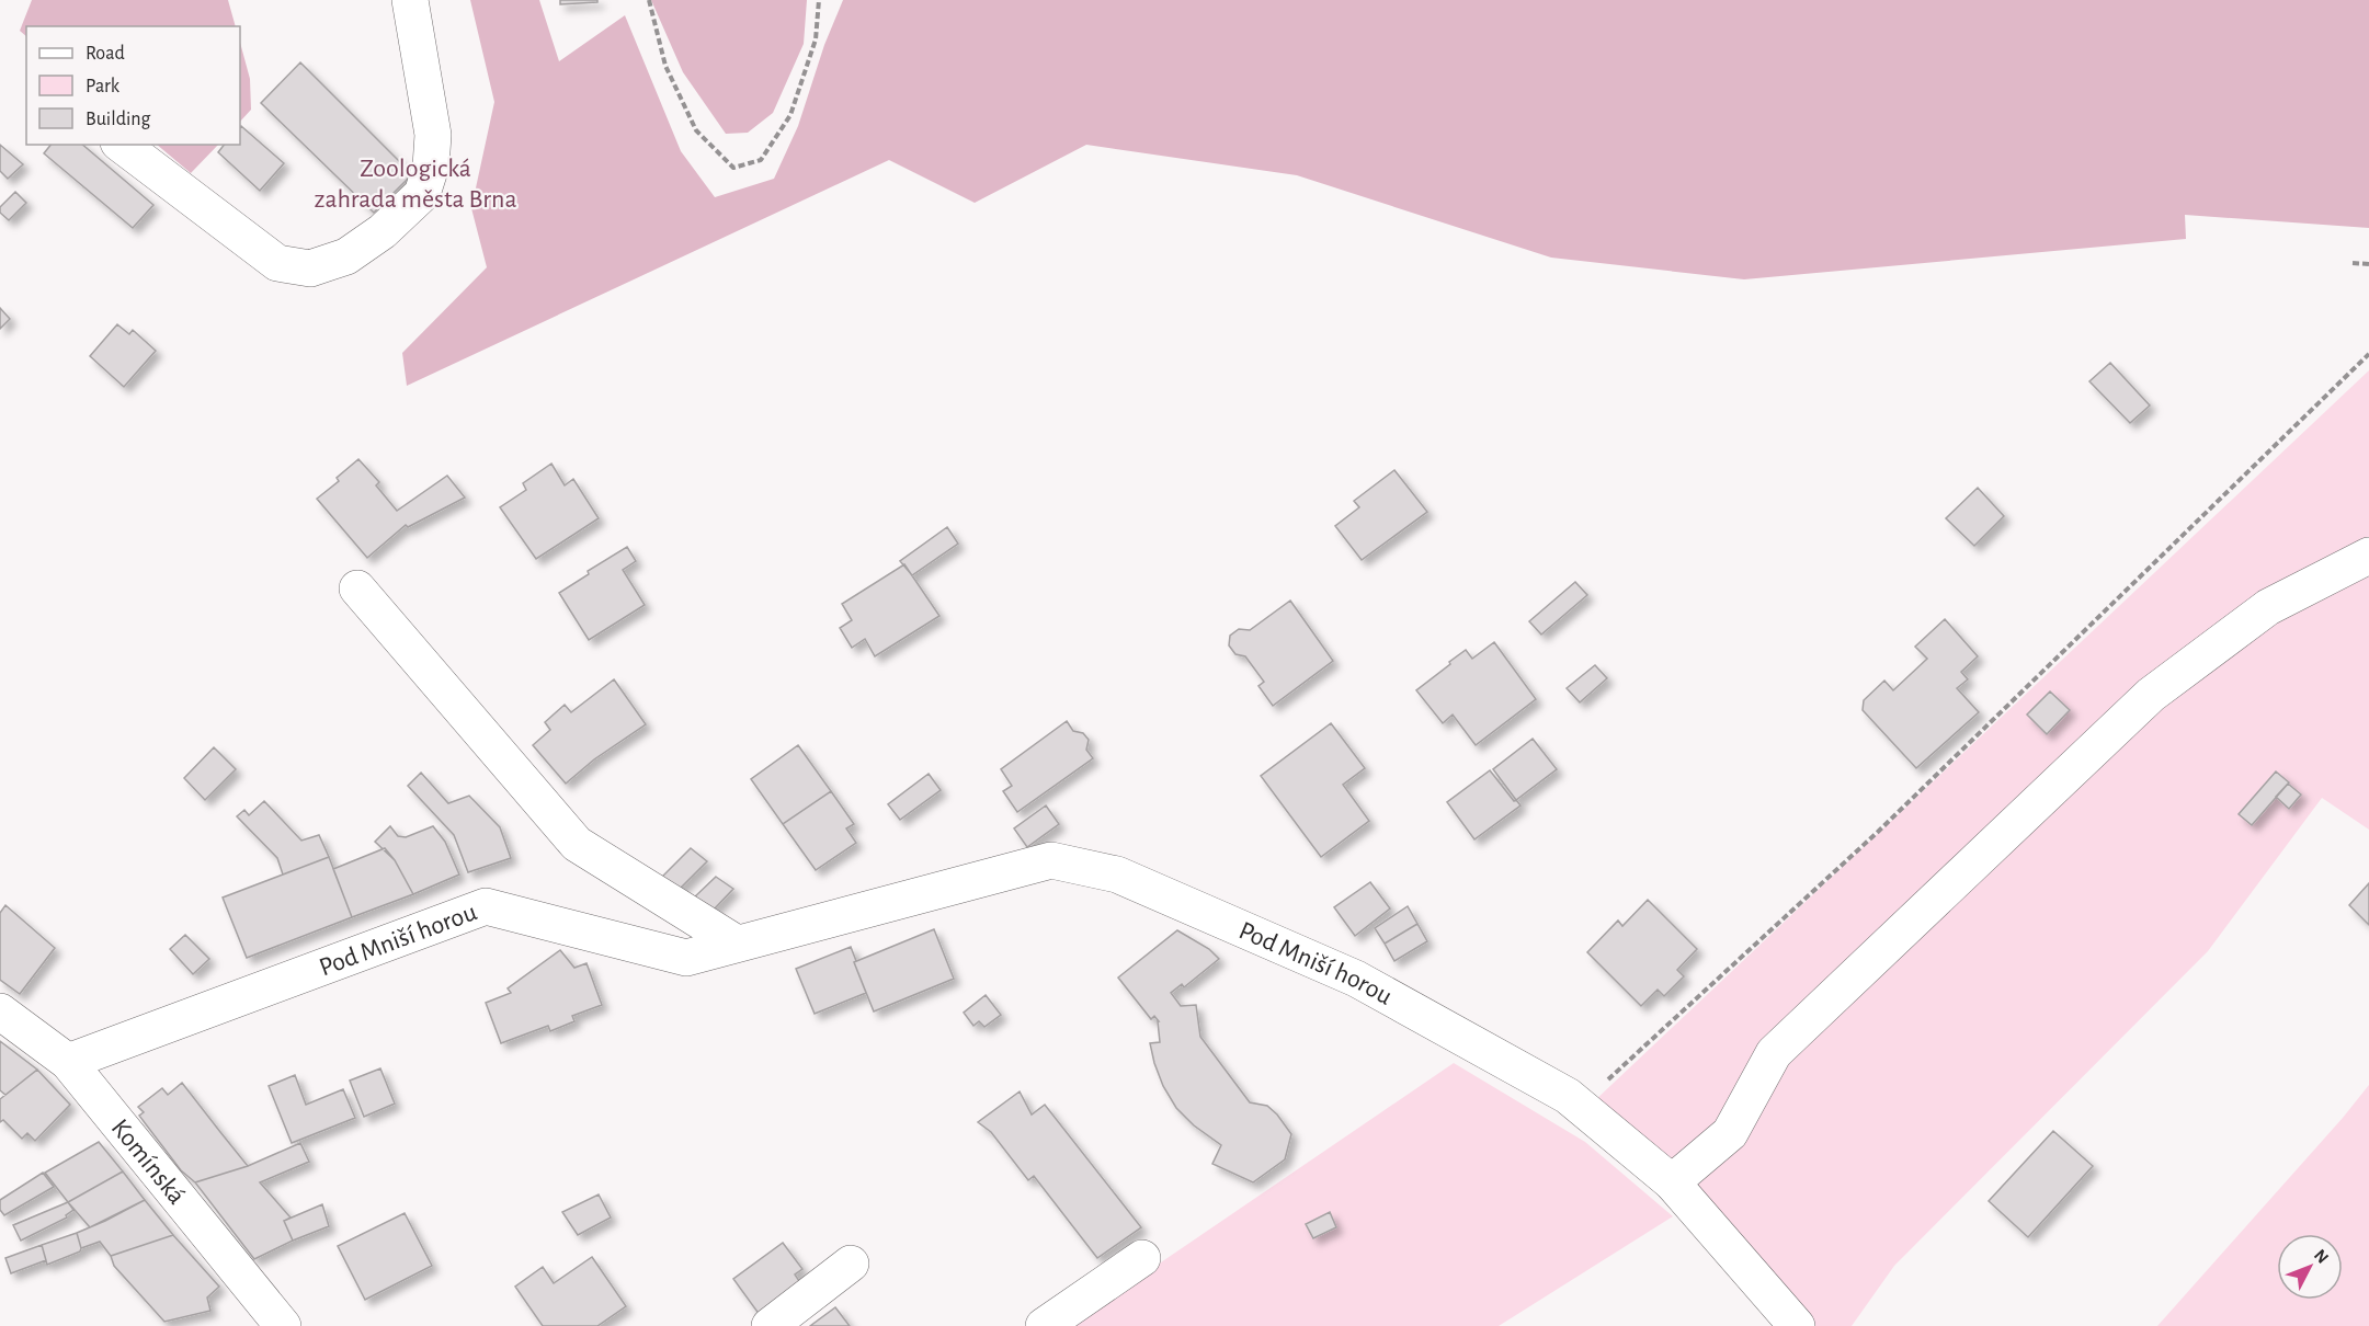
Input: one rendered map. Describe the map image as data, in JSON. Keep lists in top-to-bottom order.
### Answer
{
  "streets": {
    "street": ["Pod Mniší horou", "Komínská"]
  },
  "crossings": [
    ["Pod Mniší horou", "Komínská"]
  ],
  "parks": ["Zoologická zahrada města Brna"],
  "legend": ["Road", "Park", "Building"],
  "north": "top right"
}
